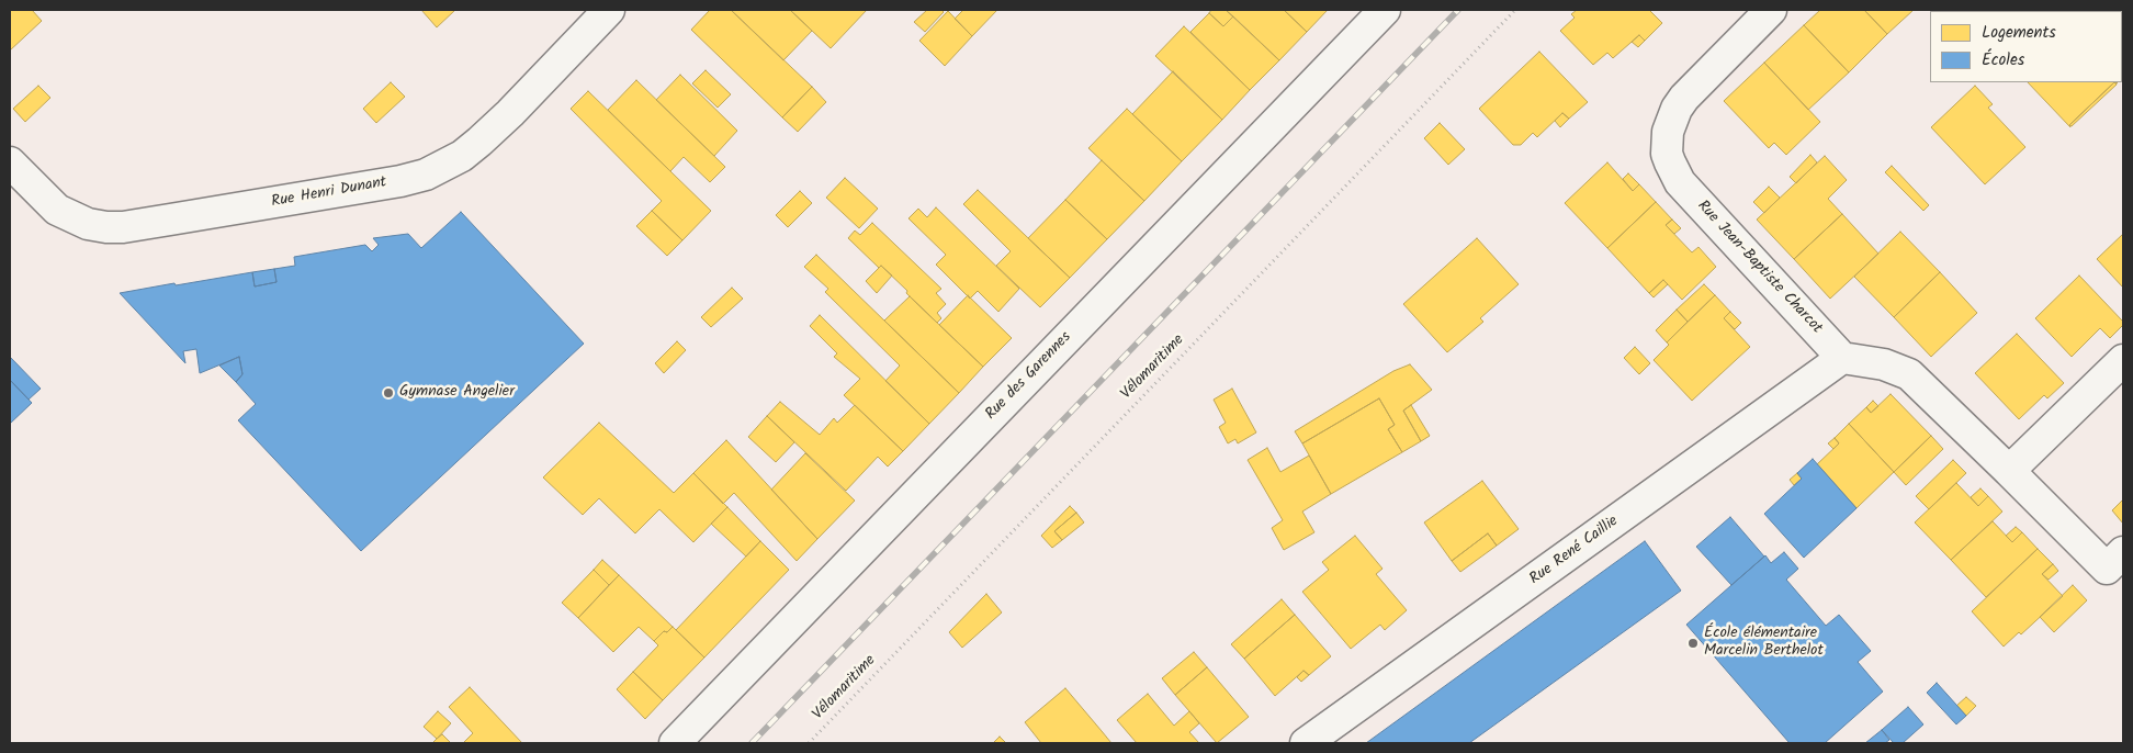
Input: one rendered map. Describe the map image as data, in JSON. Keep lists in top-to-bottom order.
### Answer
{
  "streets": {
    "street": [
      "Rue Henri Dunant",
      "Rue Jean-Baptiste Charcot",
      "Rue des Garennes",
      "Rue René Caillie"
    ],
    "path": ["Vélomaritime"]
  },
  "crossings": [
    ["Rue Jean-Baptiste Charcot", "Rue René Caillie"]
  ],
  "places": ["Gymnase Angelier", "École élémentaire Marcelin Berthelot"],
  "legend": ["Logements", "Écoles"]
}
